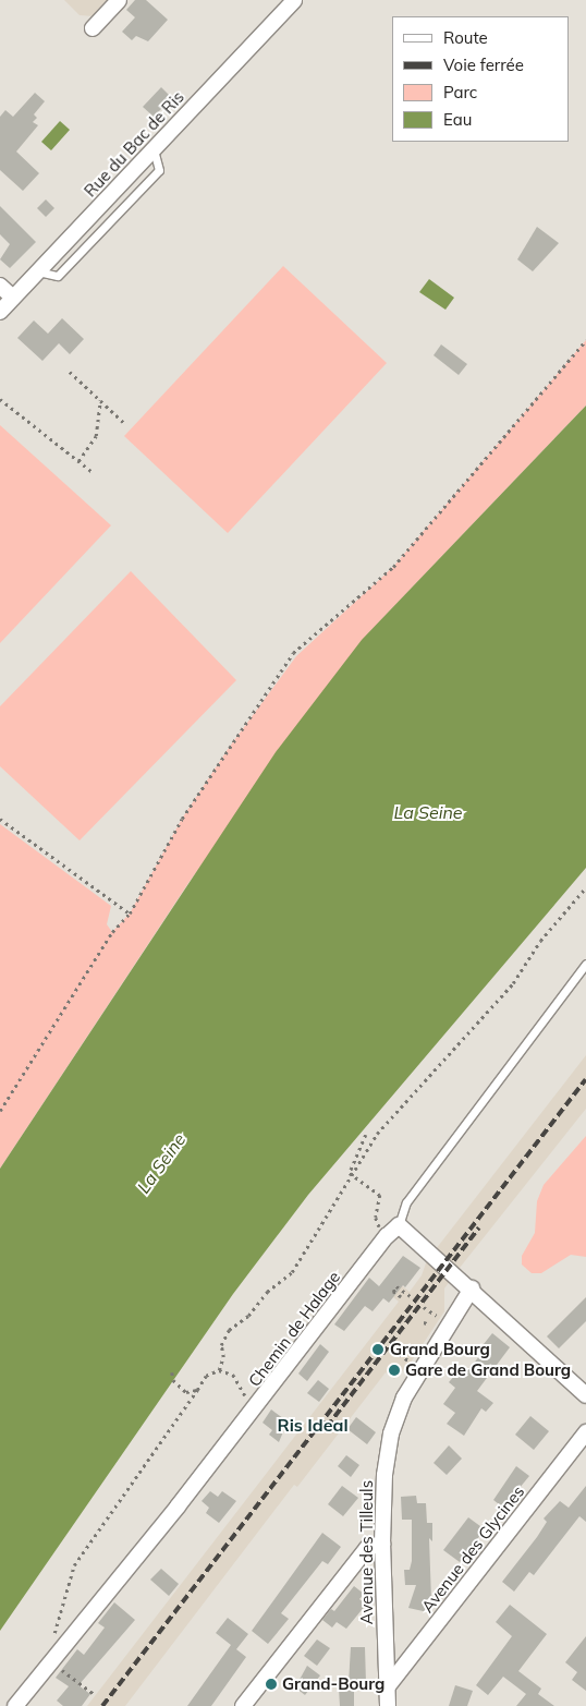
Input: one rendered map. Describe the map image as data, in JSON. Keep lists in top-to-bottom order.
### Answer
{
  "streets": {
    "street": [
      "Rue du Bac de Ris",
      "Chemin de Halage",
      "Avenue des Glycines",
      "Avenue des Tilleuls"
    ]
  },
  "crossings": [
    ["Avenue des Glycines", "Avenue des Tilleuls"]
  ],
  "districts": ["Ris Ideal"],
  "water": ["La Seine"],
  "places": ["Grand Bourg", "Gare de Grand Bourg", "Grand-Bourg"],
  "legend": [
    "Route",
    "Voie ferrée",
    "Parc",
    "Eau"
  ]
}
